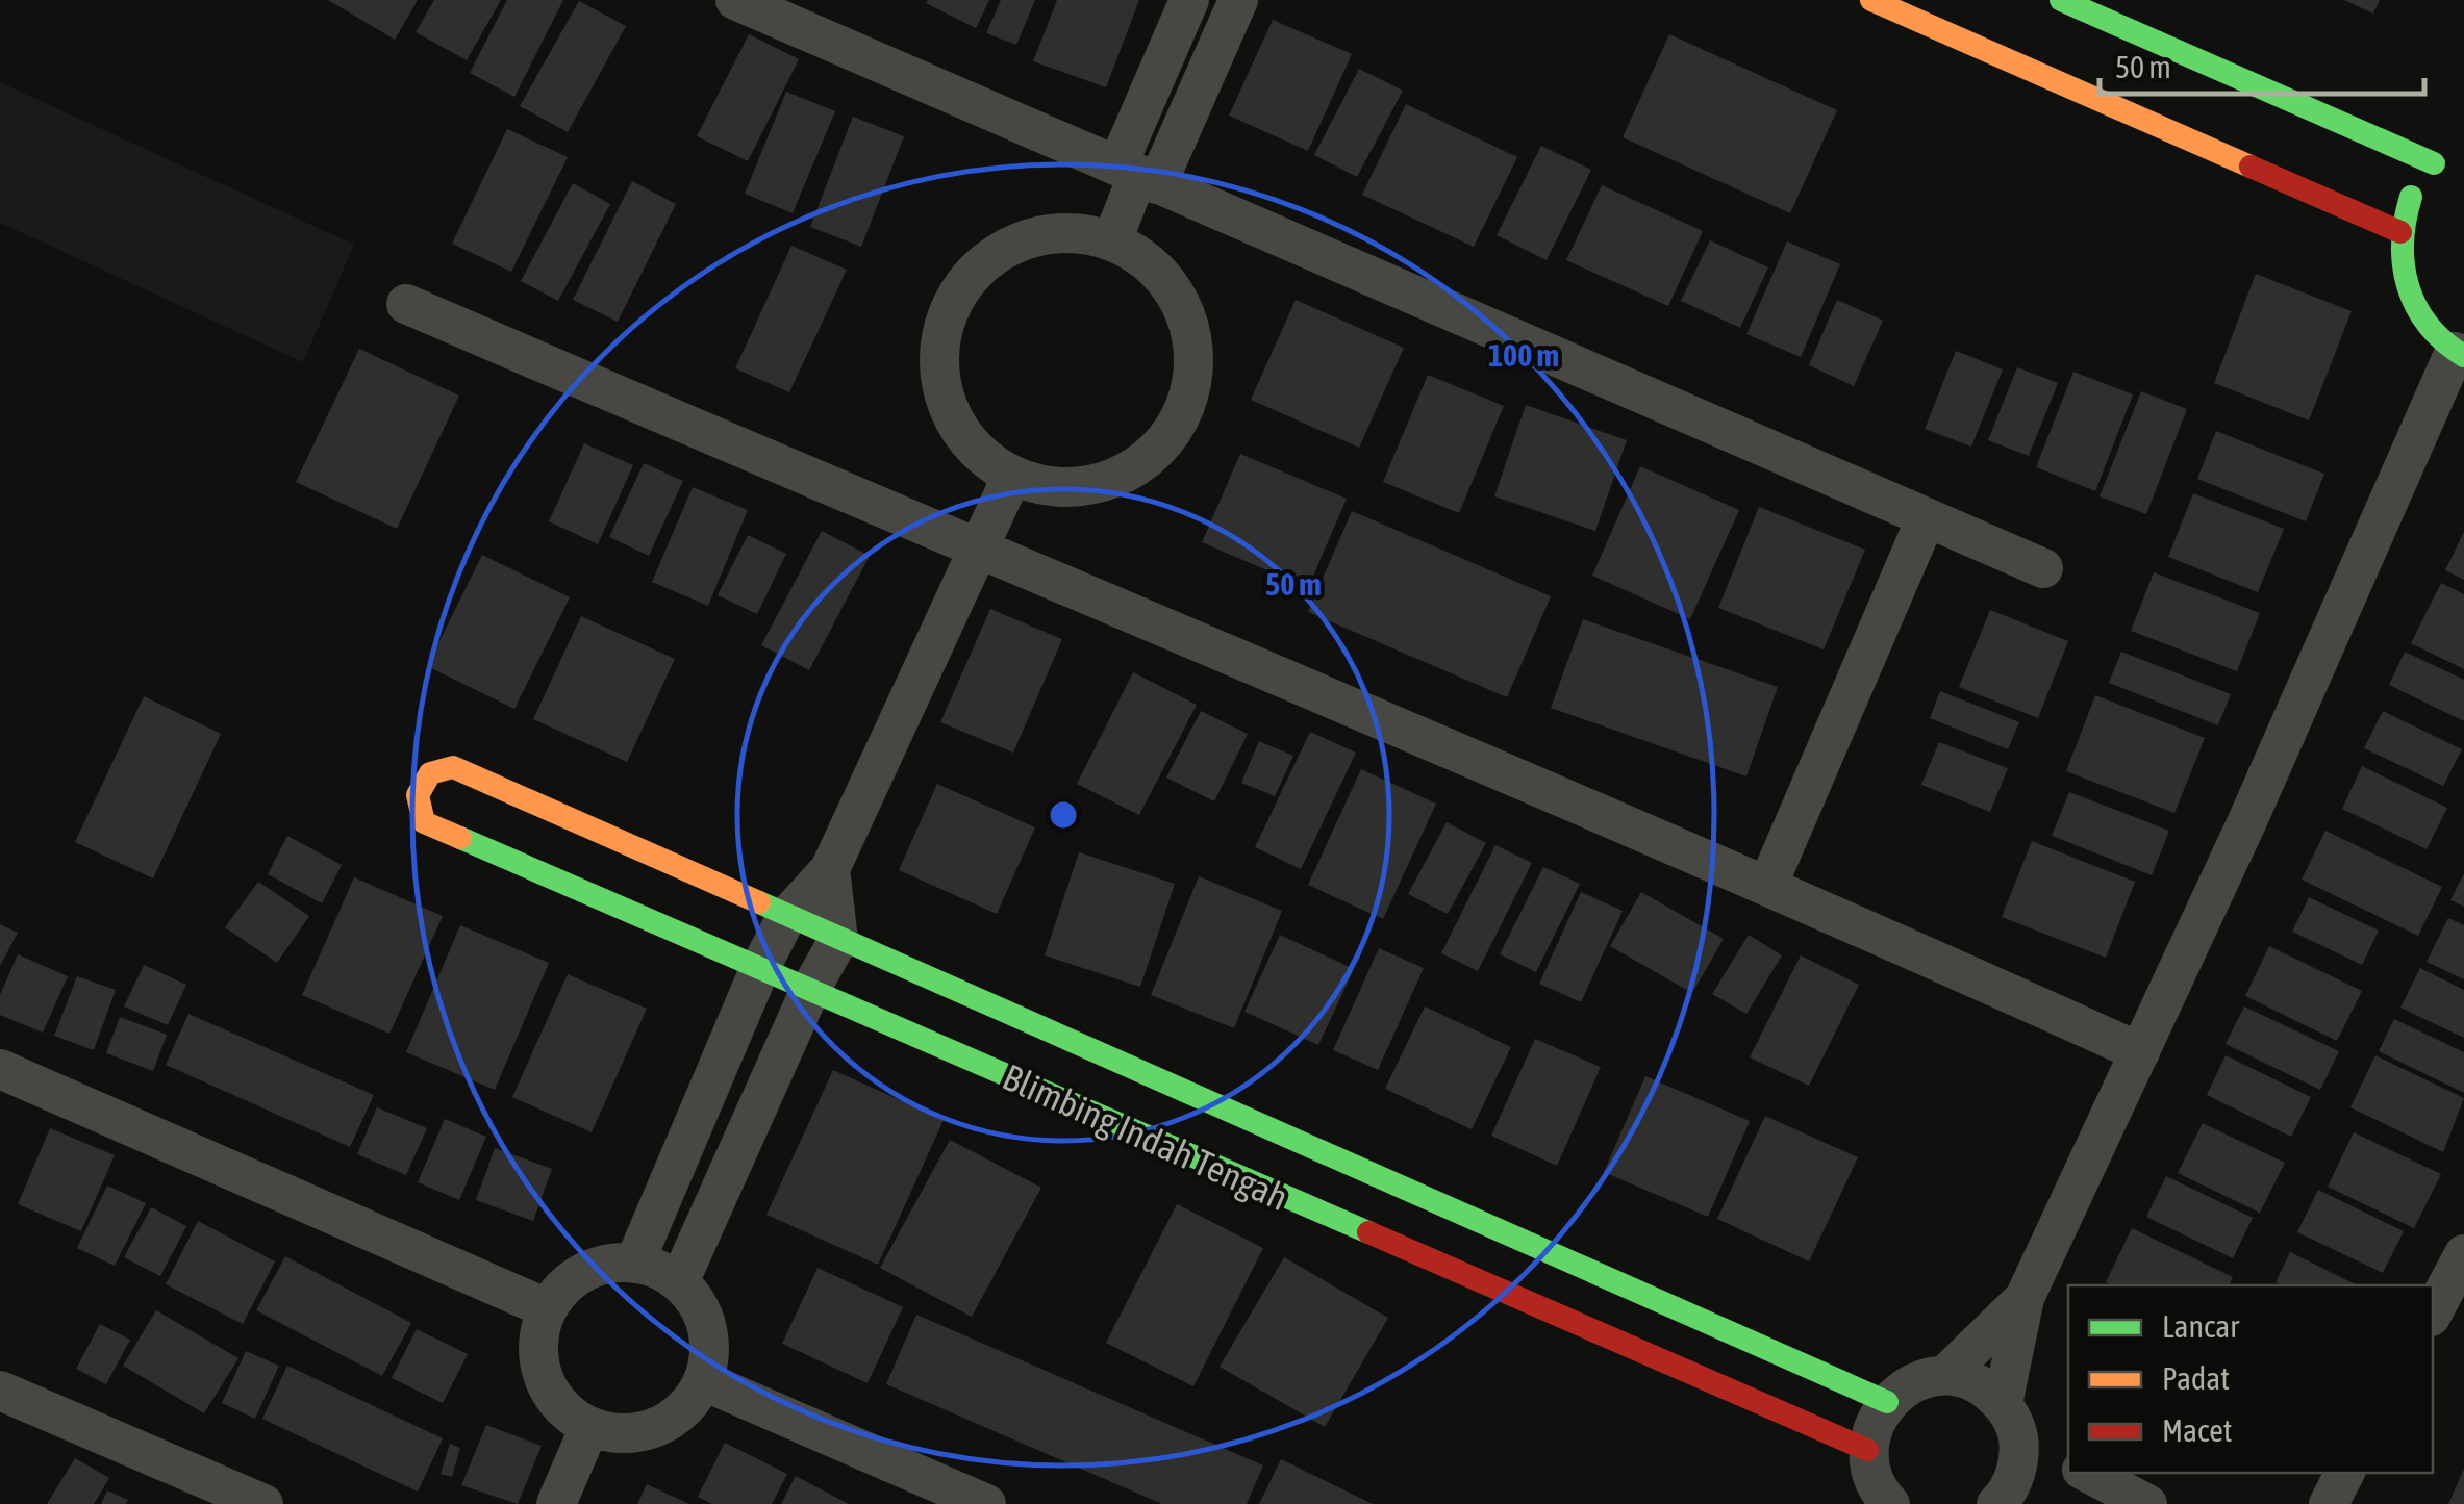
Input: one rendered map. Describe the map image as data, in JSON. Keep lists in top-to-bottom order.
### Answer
{
  "streets": {
    "street": ["Blimbing Indah Tengah"]
  },
  "legend": ["Lancar", "Padat", "Macet"],
  "scale_bar": "50 m",
  "rings": ["100 m", "50 m"]
}
